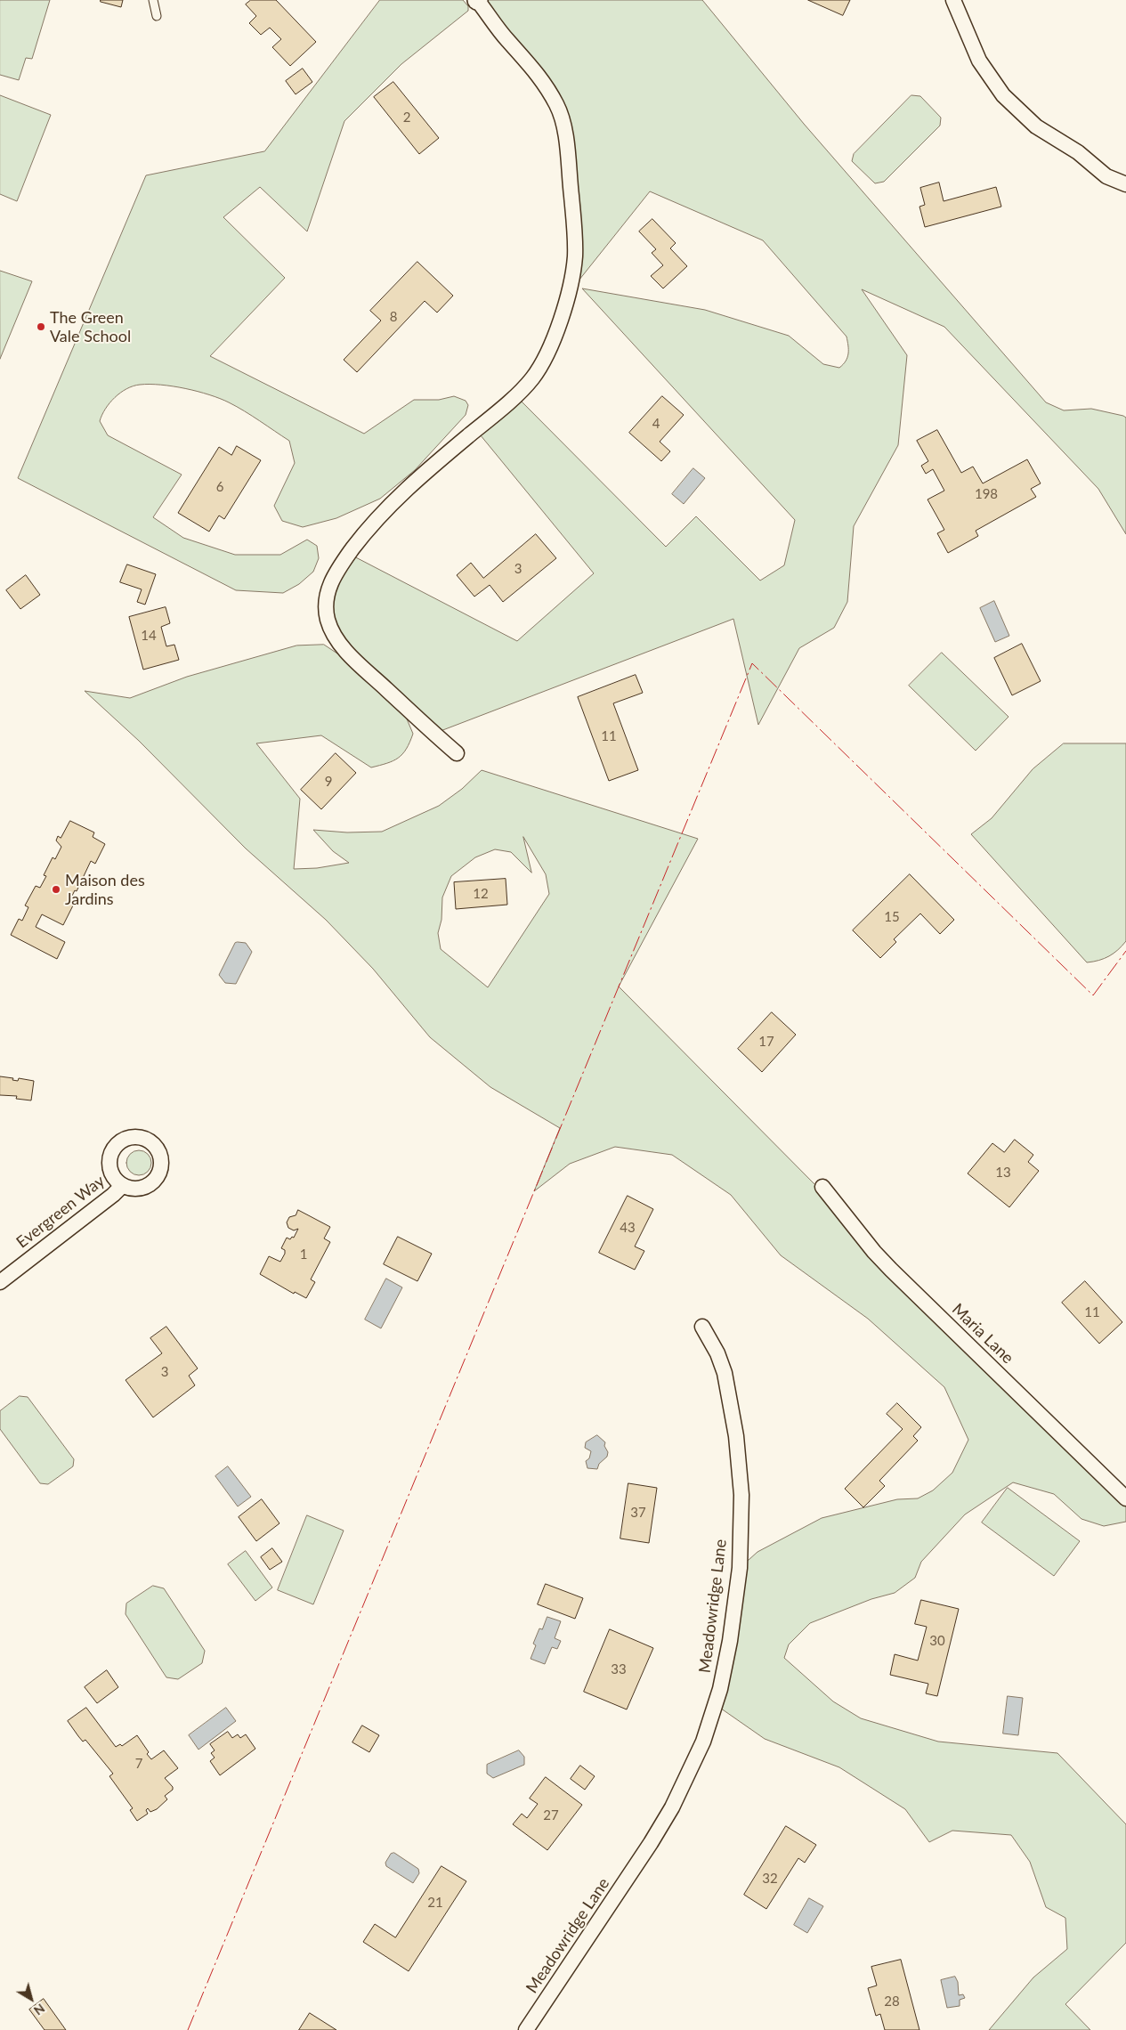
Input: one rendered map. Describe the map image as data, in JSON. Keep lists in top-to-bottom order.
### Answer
{
  "streets": {
    "street": ["Evergreen Way", "Maria Lane", "Meadowridge Lane"]
  },
  "places": ["The Green Vale School", "Maison des Jardins"],
  "house_numbers": [
    "2",
    "8",
    "4",
    "6",
    "198",
    "3",
    "14",
    "11",
    "9",
    "12",
    "15",
    "17",
    "13",
    "43",
    "1",
    "11",
    "3",
    "37",
    "30",
    "33",
    "7",
    "27",
    "32",
    "21",
    "28"
  ],
  "north": "bottom right"
}
